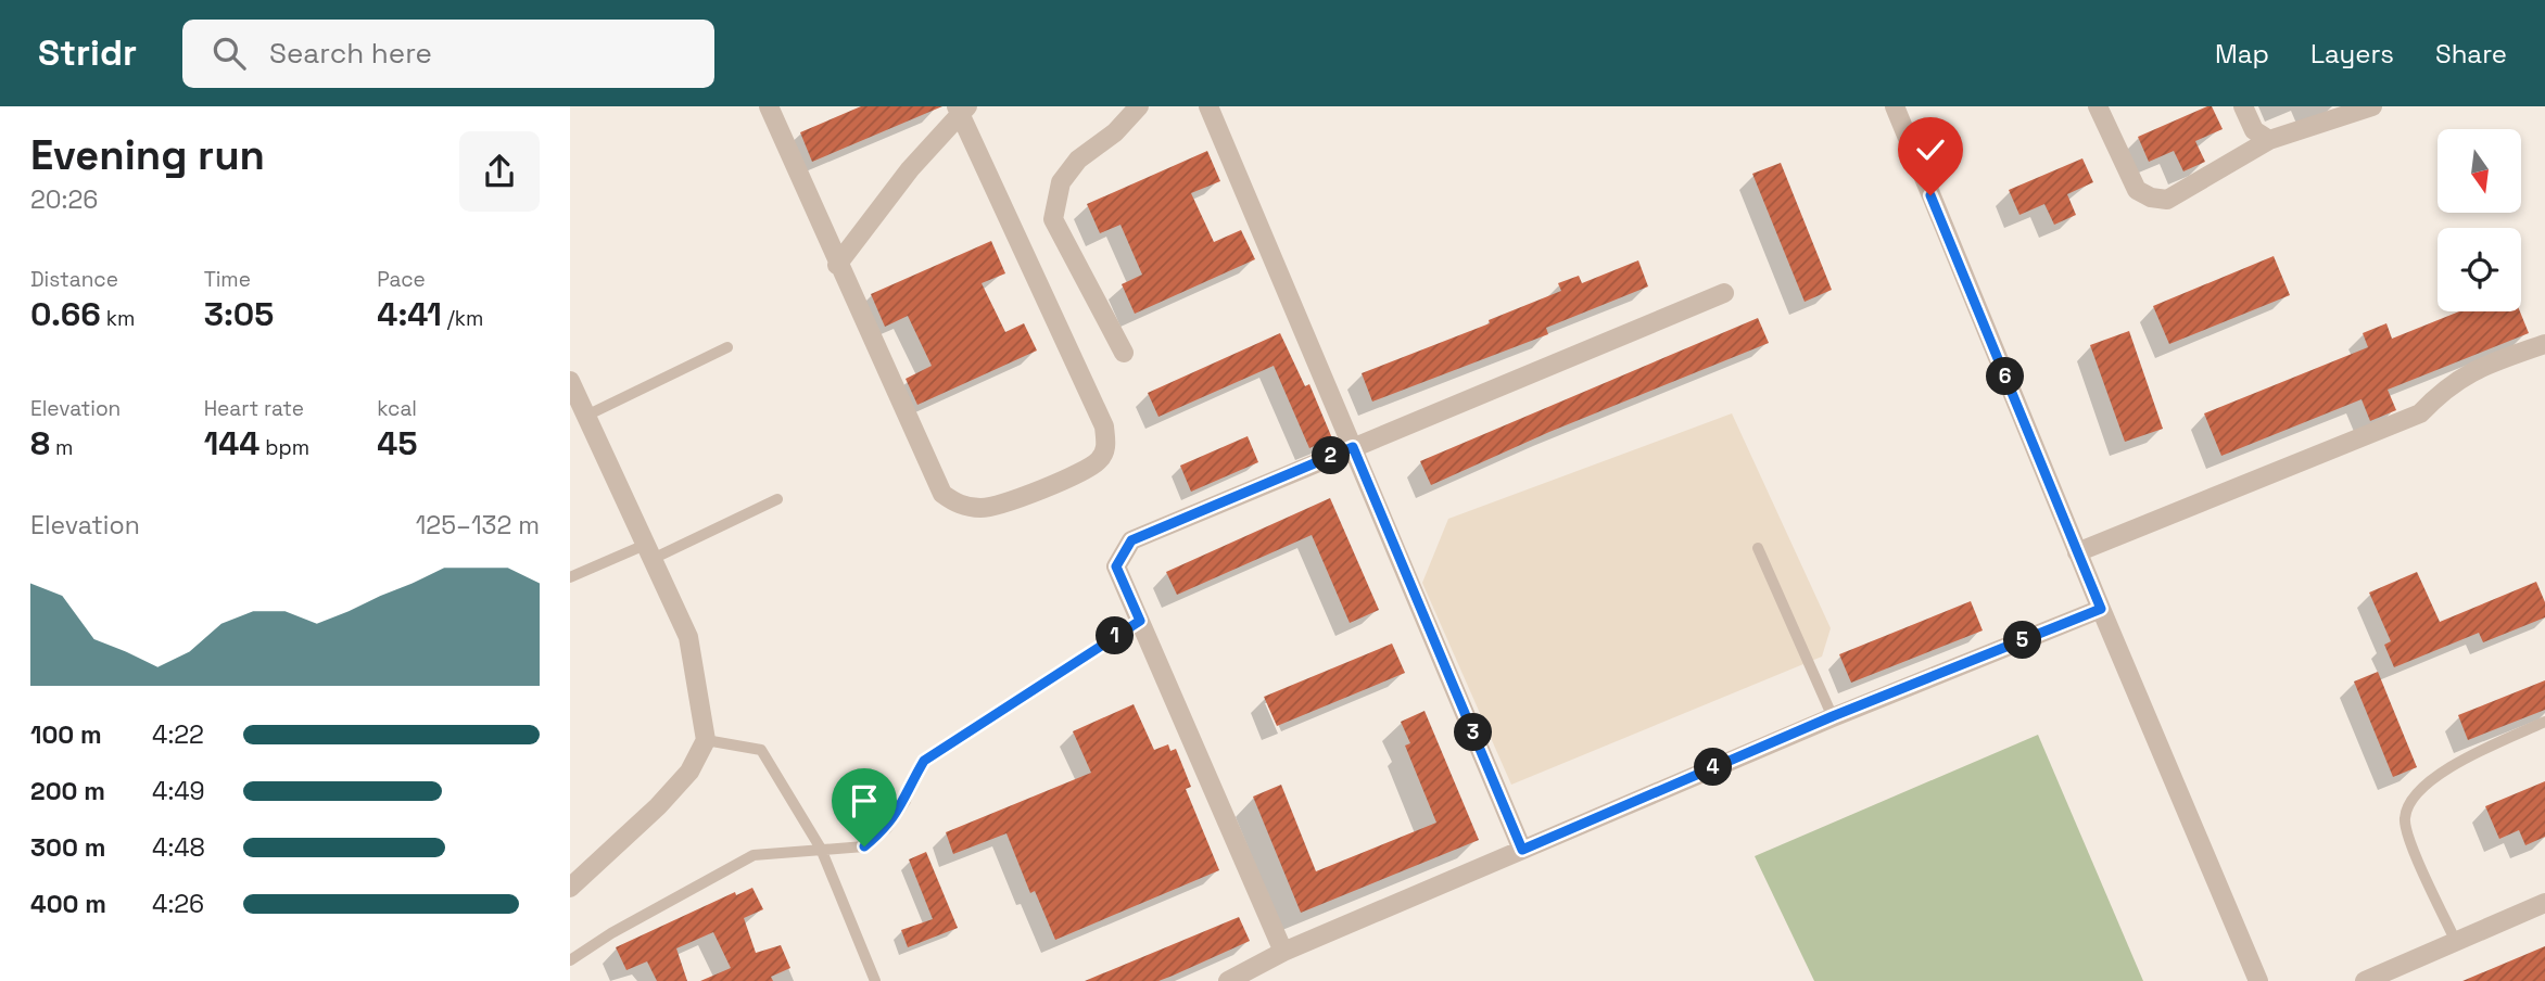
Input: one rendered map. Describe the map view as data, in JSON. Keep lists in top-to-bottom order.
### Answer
{
  "north": "bottom",
  "page": {
    "header": "Stridr",
    "search": "Search here",
    "nav": ["Map", "Layers", "Share"],
    "heading": ["Evening run", "20:26"],
    "stats": [
      ["Distance", "0.66 km"],
      ["Time", "3:05"],
      ["Pace", "4:41 /km"],
      ["Elevation", "8 m"],
      ["Heart rate", "144 bpm"],
      ["kcal", "45"]
    ],
    "pins": [
      "6",
      "2",
      "1",
      "5",
      "3",
      "4"
    ],
    "chart": ["Elevation", "125–132 m"],
    "list": [
      {
        "name": "100 m",
        "note": "4:22"
      },
      {
        "name": "200 m",
        "note": "4:49"
      },
      {
        "name": "300 m",
        "note": "4:48"
      },
      {
        "name": "400 m",
        "note": "4:26"
      }
    ]
  }
}
